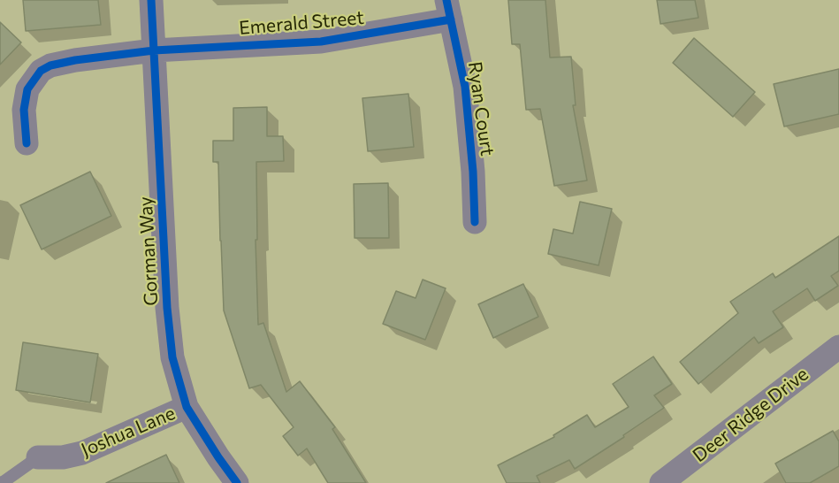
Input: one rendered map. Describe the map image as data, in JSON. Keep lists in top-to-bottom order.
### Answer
{
  "streets": {
    "street": [
      "Emerald Street",
      "Ryan Court",
      "Gorman Way",
      "Deer Ridge Drive",
      "Joshua Lane"
    ]
  },
  "crossings": [
    ["Emerald Street", "Ryan Court"],
    ["Emerald Street", "Gorman Way"],
    ["Gorman Way", "Joshua Lane"]
  ]
}
